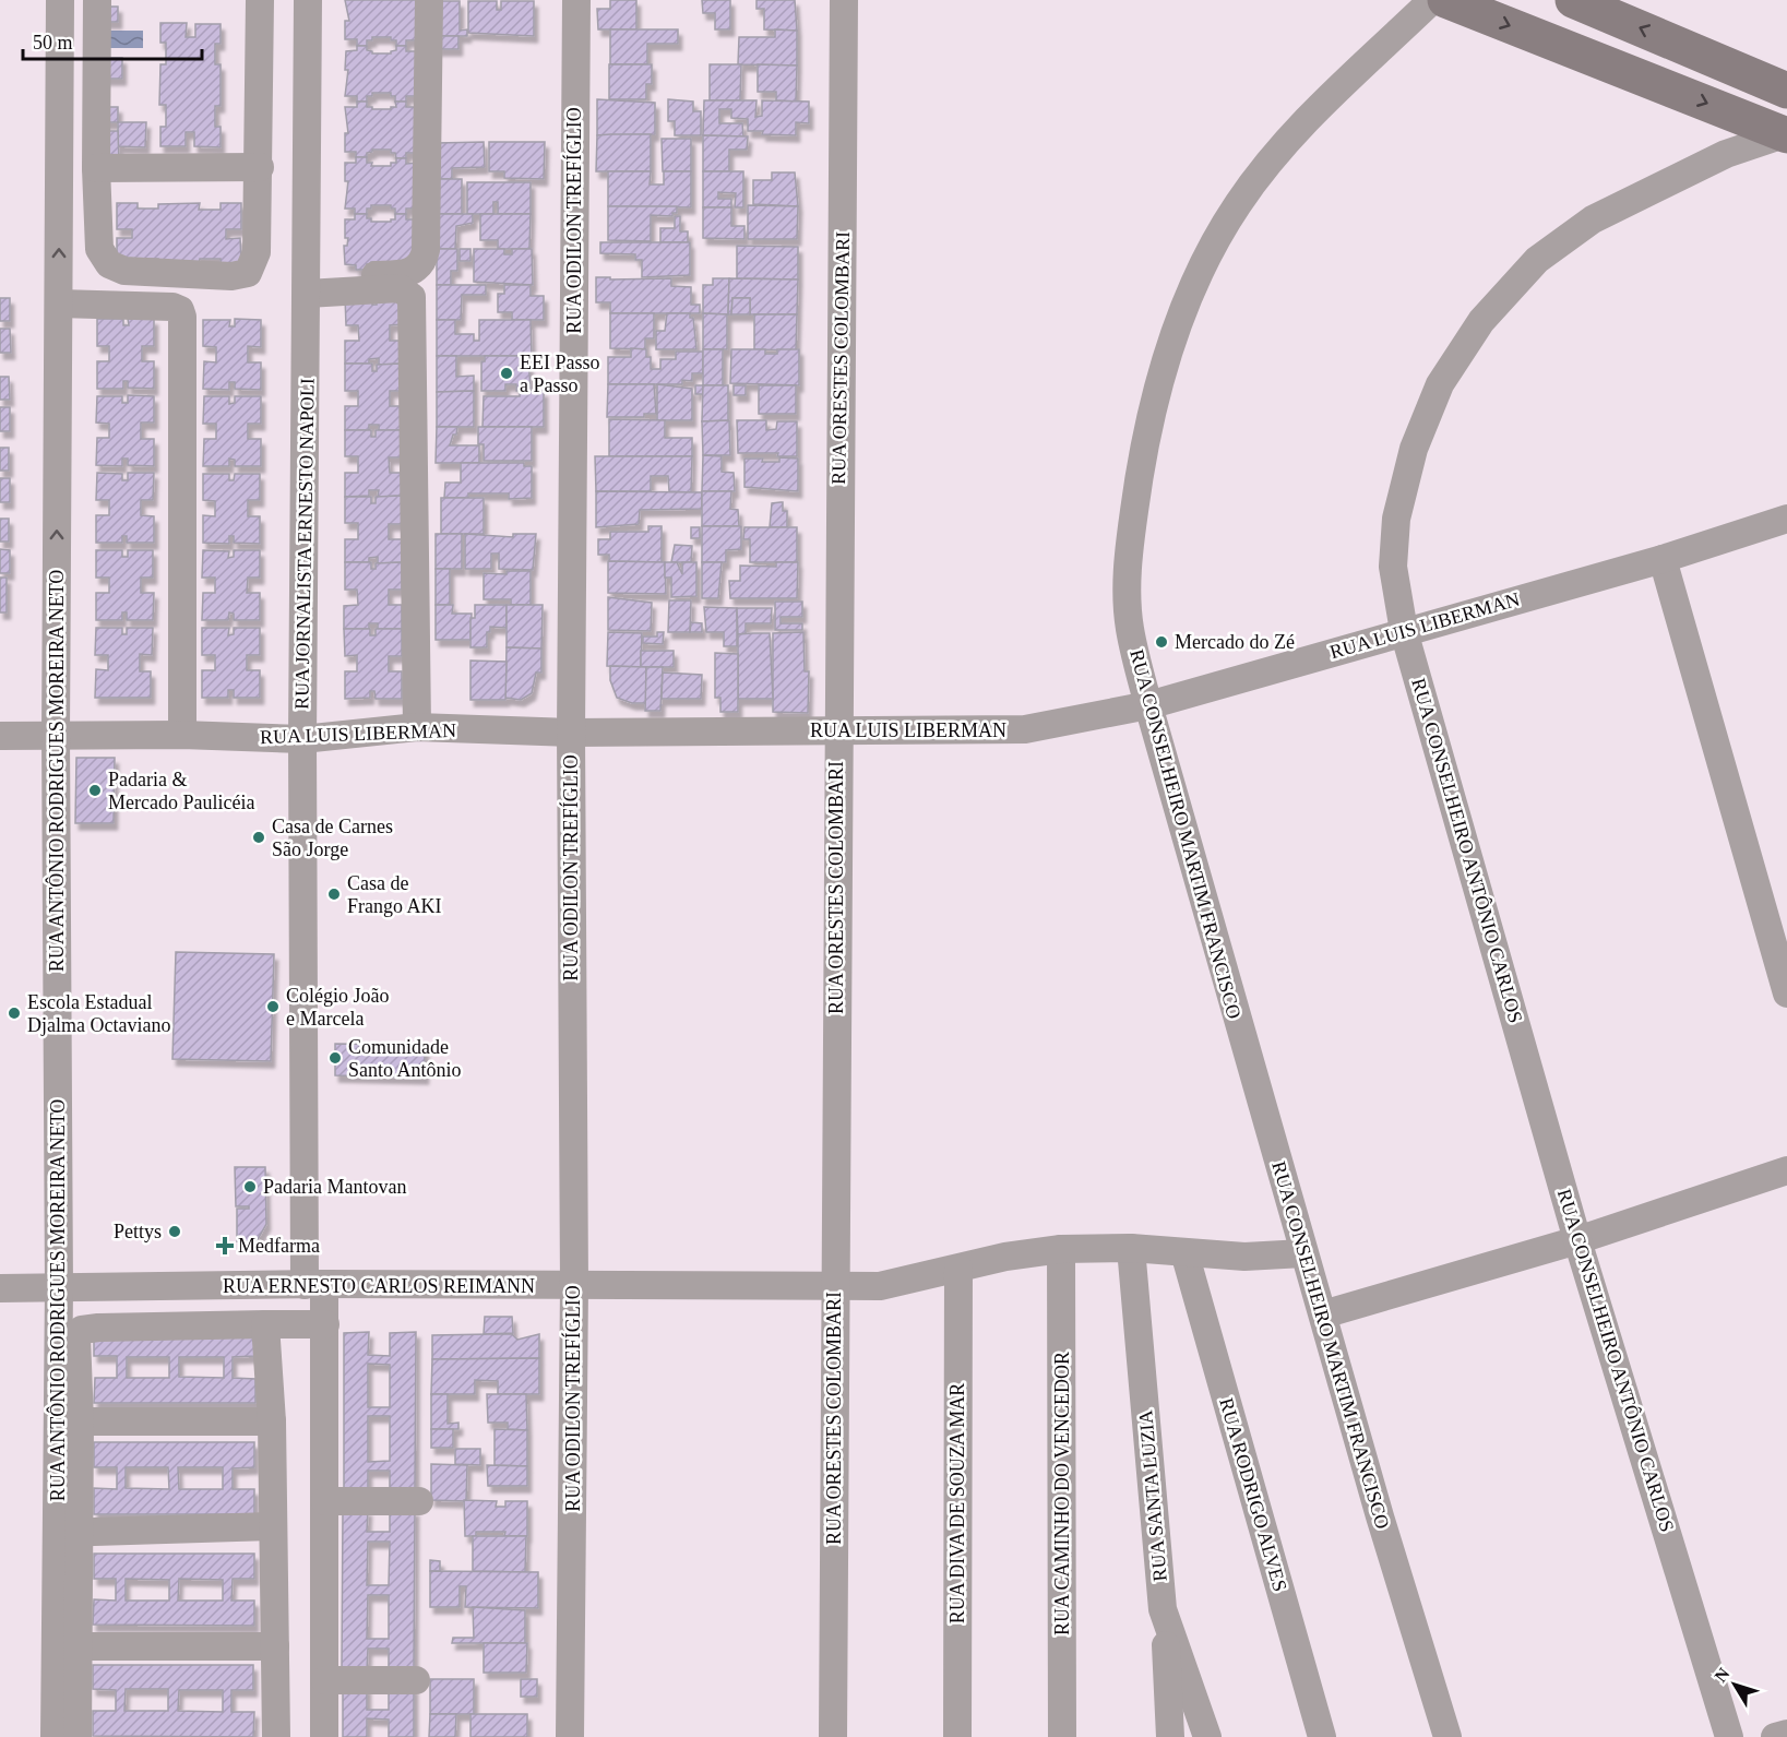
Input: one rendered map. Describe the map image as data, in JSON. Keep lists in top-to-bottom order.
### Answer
{
  "streets": {
    "street": [
      "RUA ODILON TREFÍGLIO",
      "RUA ORESTES COLOMBARI",
      "RUA JORNALISTA ERNESTO NAPOLI",
      "RUA LUIS LIBERMAN",
      "RUA ANTÔNIO RODRIGUES MOREIRA NETO",
      "RUA CONSELHEIRO MARTIM FRANCISCO",
      "RUA CONSELHEIRO ANTÔNIO CARLOS",
      "RUA ERNESTO CARLOS REIMANN",
      "RUA CAMINHO DO VENCEDOR",
      "RUA RODRIGO ALVES",
      "RUA SANTA LUZIA",
      "RUA DIVA DE SOUZA MAR"
    ]
  },
  "crossings": [
    ["RUA ODILON TREFÍGLIO", "RUA LUIS LIBERMAN"],
    ["RUA ODILON TREFÍGLIO", "RUA ERNESTO CARLOS REIMANN"],
    ["RUA ORESTES COLOMBARI", "RUA LUIS LIBERMAN"],
    ["RUA ORESTES COLOMBARI", "RUA ERNESTO CARLOS REIMANN"],
    ["RUA JORNALISTA ERNESTO NAPOLI", "RUA LUIS LIBERMAN"],
    ["RUA JORNALISTA ERNESTO NAPOLI", "RUA ERNESTO CARLOS REIMANN"],
    ["RUA LUIS LIBERMAN", "RUA ANTÔNIO RODRIGUES MOREIRA NETO"],
    ["RUA LUIS LIBERMAN", "RUA CONSELHEIRO MARTIM FRANCISCO"],
    ["RUA LUIS LIBERMAN", "RUA CONSELHEIRO ANTÔNIO CARLOS"],
    ["RUA ANTÔNIO RODRIGUES MOREIRA NETO", "RUA ERNESTO CARLOS REIMANN"],
    ["RUA CONSELHEIRO MARTIM FRANCISCO", "RUA ERNESTO CARLOS REIMANN"],
    ["RUA ERNESTO CARLOS REIMANN", "RUA CAMINHO DO VENCEDOR"],
    ["RUA ERNESTO CARLOS REIMANN", "RUA RODRIGO ALVES"],
    ["RUA ERNESTO CARLOS REIMANN", "RUA SANTA LUZIA"],
    ["RUA ERNESTO CARLOS REIMANN", "RUA DIVA DE SOUZA MAR"]
  ],
  "one_way": ["RUA ANTÔNIO RODRIGUES MOREIRA NETO"],
  "places": {
    "other": [
      "EEI Passo a Passo",
      "Mercado do Zé",
      "Padaria & Mercado Paulicéia",
      "Casa de Carnes São Jorge",
      "Casa de Frango AKI",
      "Colégio João e Marcela",
      "Escola Estadual Djalma Octaviano",
      "Comunidade Santo Antônio",
      "Padaria Mantovan",
      "Pettys"
    ],
    "health": ["Medfarma"]
  },
  "scale_bar": "50 m",
  "north": "top left"
}
